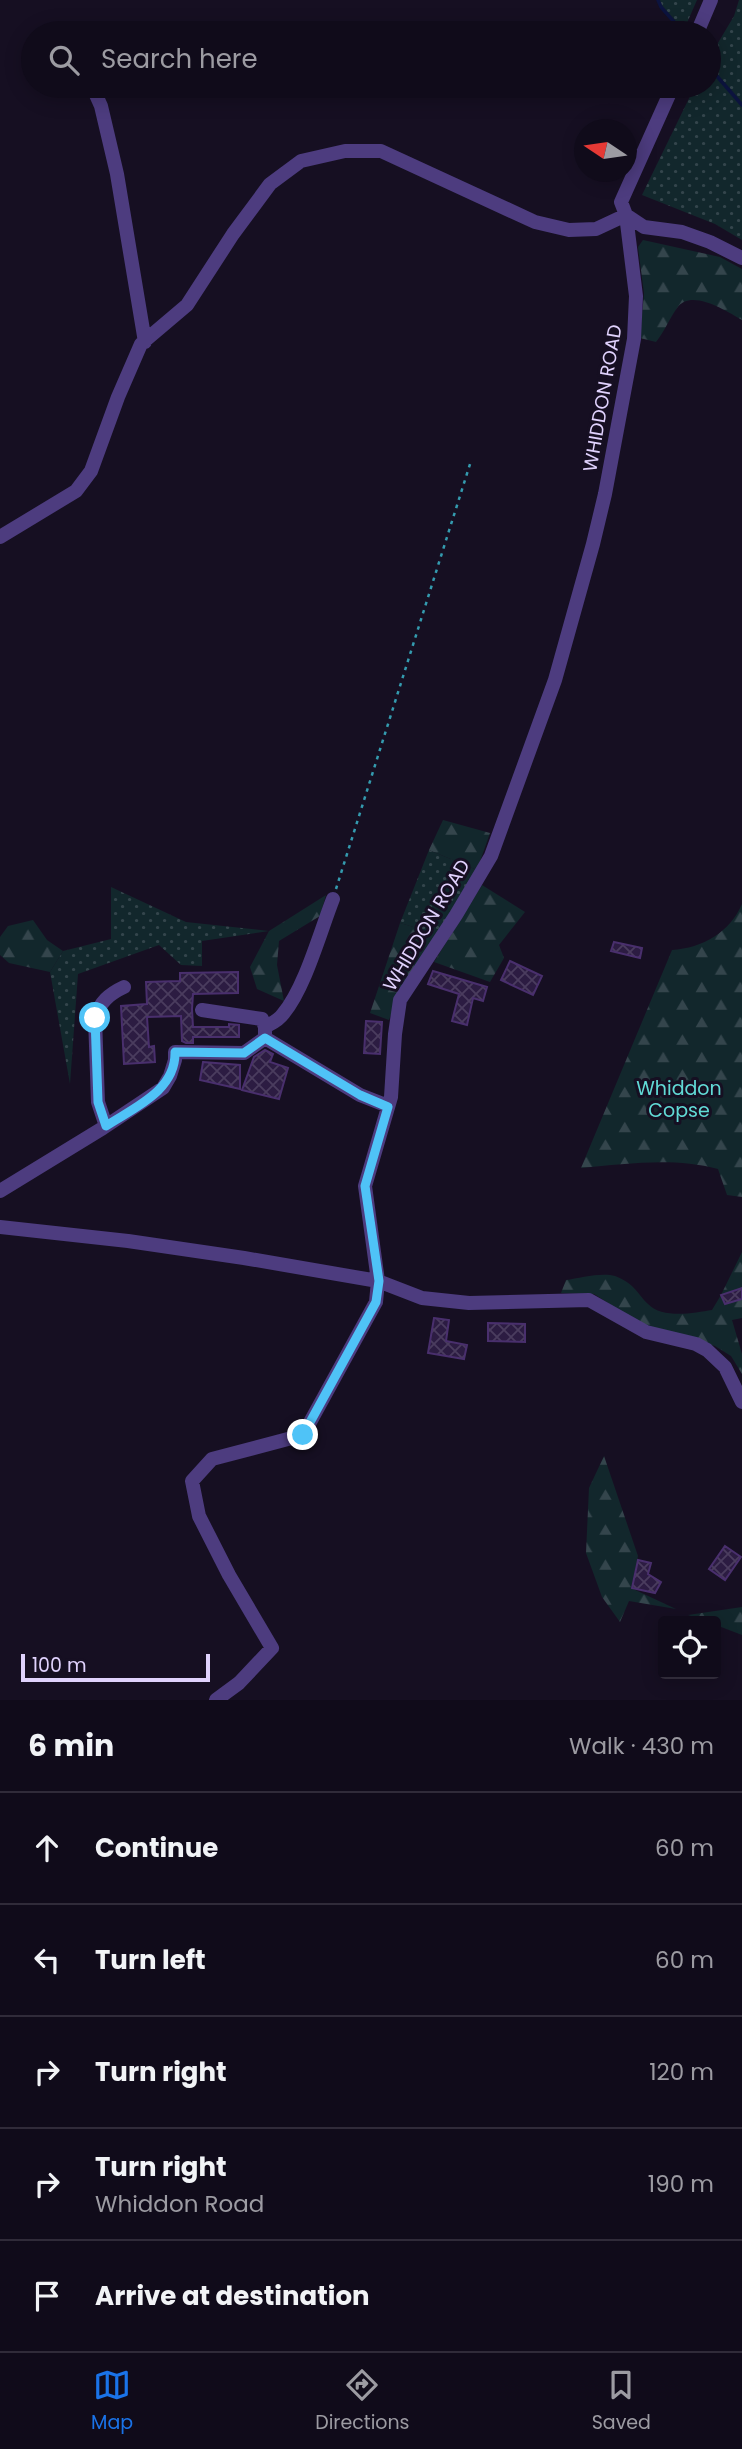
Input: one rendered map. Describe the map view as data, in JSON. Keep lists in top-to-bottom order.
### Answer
{
  "streets": {
    "street": ["WHIDDON ROAD"]
  },
  "parks": ["Whiddon Copse"],
  "scale_bar": "100 m",
  "north": "left",
  "page": {
    "search": "Search here",
    "scale": "100 m",
    "heading": ["6 min", "Walk · 430 m"],
    "list": [
      ["Continue", "60 m"],
      ["Turn left", "60 m"],
      ["Turn right", "120 m"],
      ["Turn right", "Whiddon Road", "190 m"],
      "Arrive at destination"
    ],
    "nav": ["Map", "Directions", "Saved"]
  }
}
